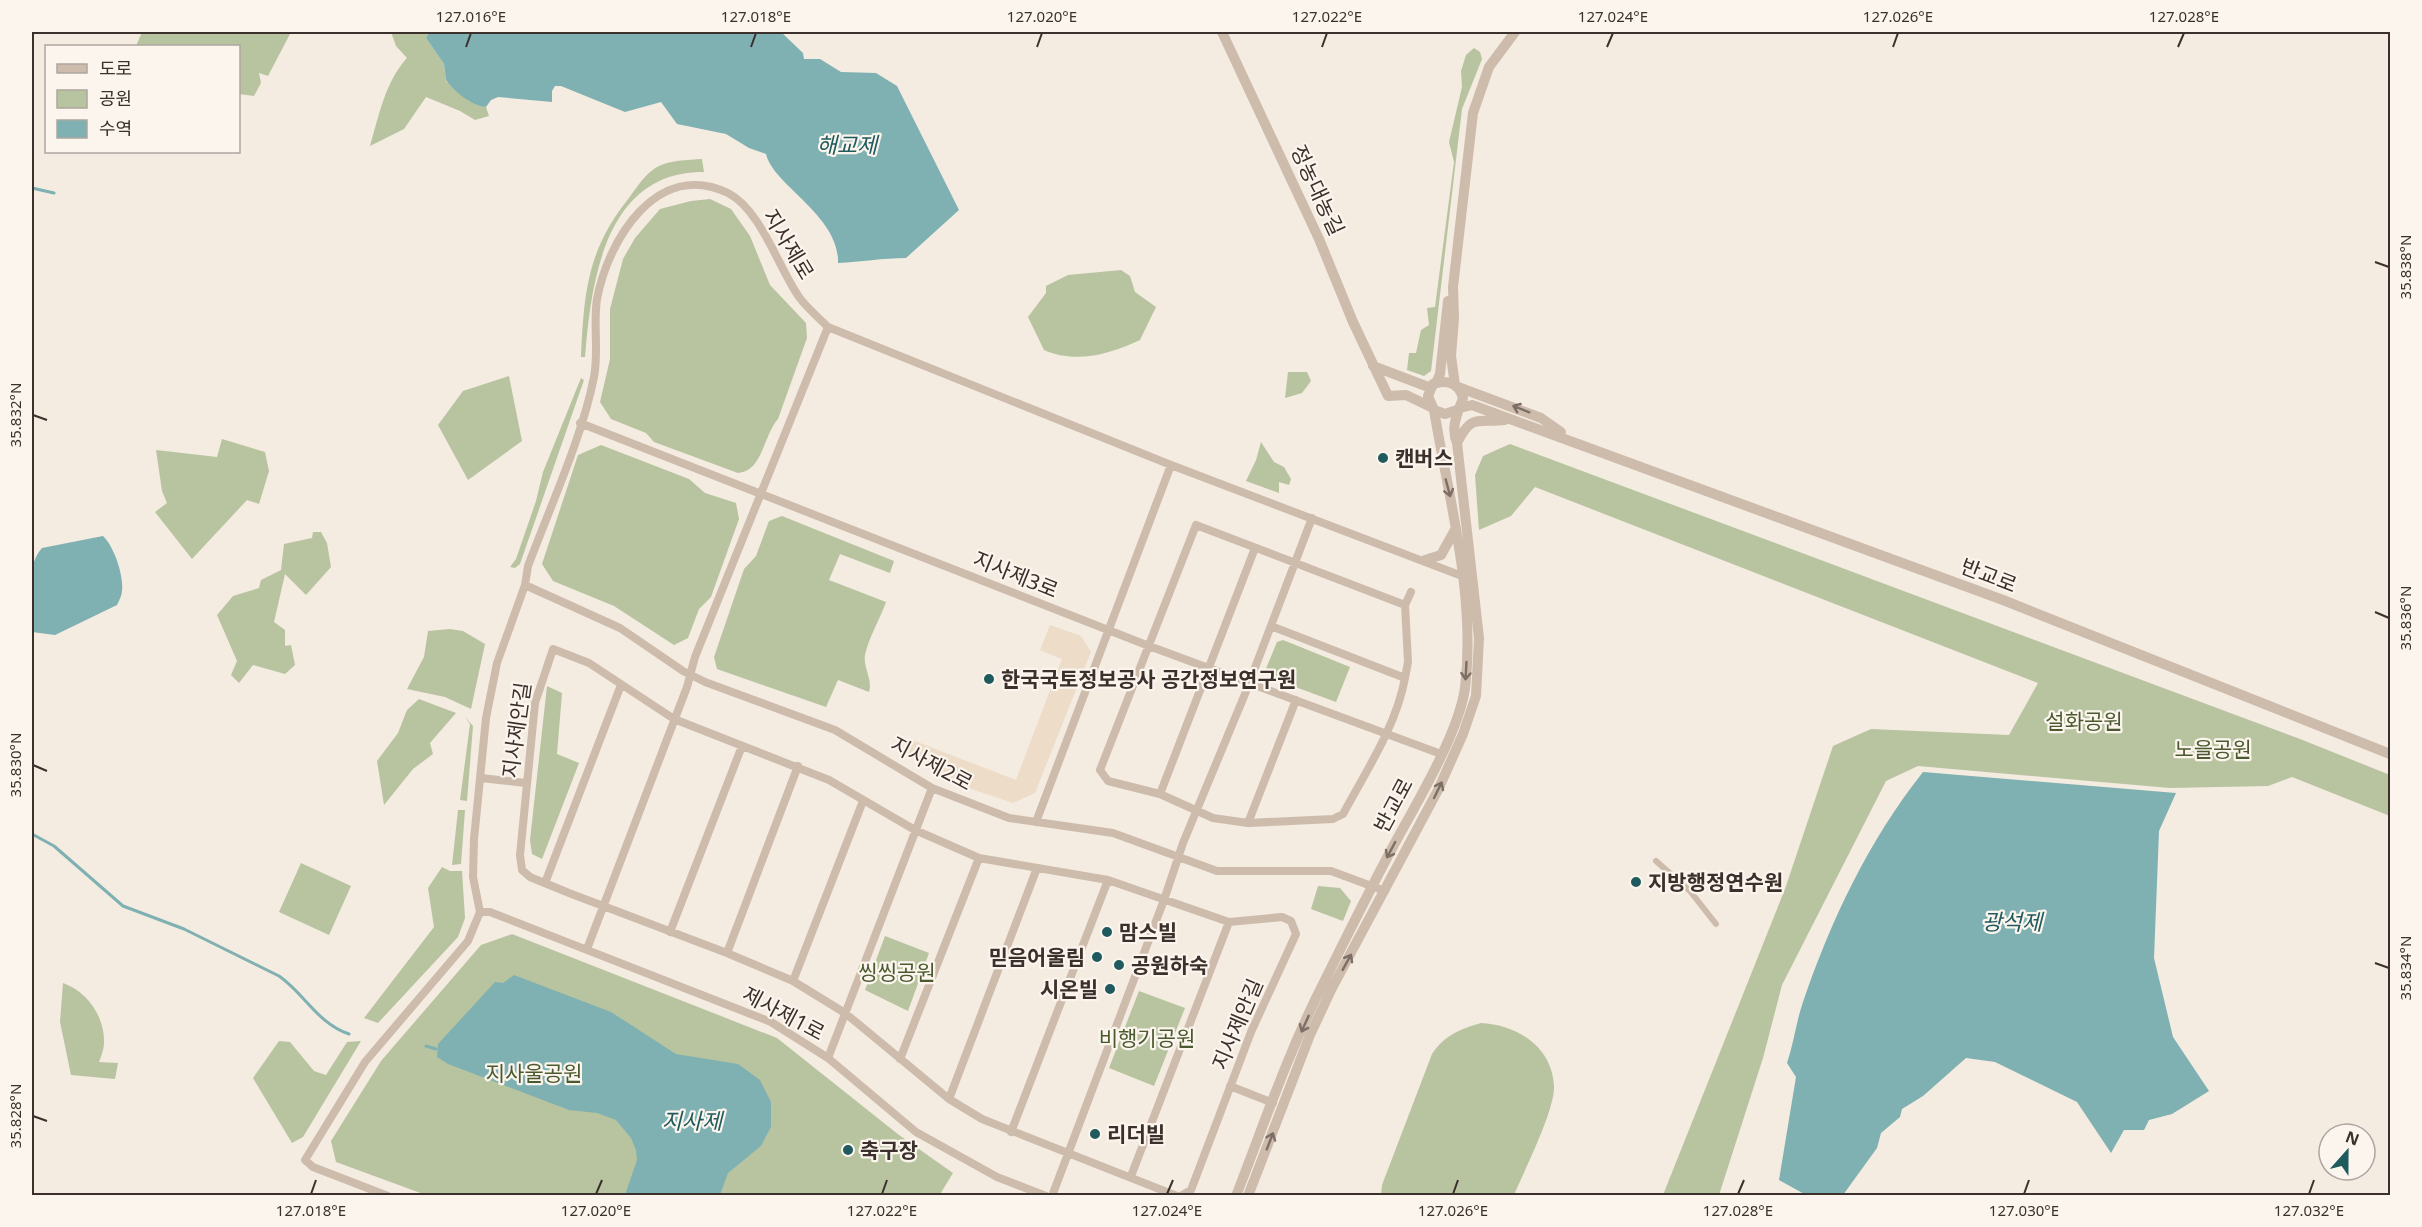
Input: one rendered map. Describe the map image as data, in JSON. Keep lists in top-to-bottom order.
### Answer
{
  "streets": {
    "street": [
      "정농대농길",
      "지사제로",
      "지사제3로",
      "반교로",
      "지사제안길",
      "지사제2로",
      "제사제1로"
    ]
  },
  "crossings": [
    ["지사제로", "지사제3로"],
    ["지사제로", "반교로"],
    ["지사제로", "지사제2로"],
    ["지사제로", "제사제1로"],
    ["지사제3로", "반교로"],
    ["반교로", "지사제2로"]
  ],
  "water": ["해교제", "광석제", "지사제"],
  "parks": [
    "설화공원",
    "노을공원",
    "씽씽공원",
    "비행기공원",
    "지사울공원"
  ],
  "places": [
    "캔버스",
    "한국국토정보공사 공간정보연구원",
    "지방행정연수원",
    "맘스빌",
    "믿음어울림",
    "공원하숙",
    "시온빌",
    "리더빌",
    "축구장"
  ],
  "legend": ["도로", "공원", "수역"],
  "north": "top",
  "coordinates": [
    "127.016°E",
    "127.018°E",
    "127.020°E",
    "127.022°E",
    "127.024°E",
    "127.026°E",
    "127.028°E",
    "35.838°N",
    "35.832°N",
    "35.836°N",
    "35.830°N",
    "35.834°N",
    "35.828°N",
    "127.030°E",
    "127.032°E"
  ]
}
